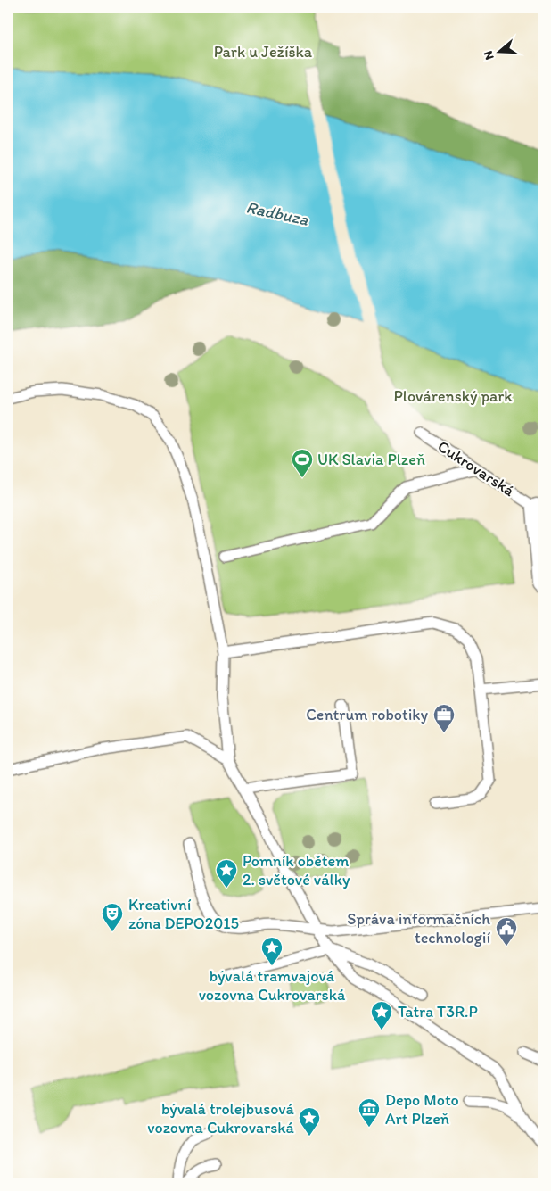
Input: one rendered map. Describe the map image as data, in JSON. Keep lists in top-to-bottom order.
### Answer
{
  "streets": {
    "street": ["Cukrovarská"]
  },
  "water": ["Radbuza"],
  "parks": ["Park u Ježíška", "Plovárenský park"],
  "places": {
    "sports": ["UK Slavia Plzeň"],
    "office": ["Centrum robotiky"],
    "place": [
      "Pomník obětem 2. světové války",
      "bývalá tramvajová vozovna Cukrovarská",
      "Tatra T3R.P",
      "bývalá trolejbusová vozovna Cukrovarská"
    ],
    "theatre": ["Kreativní zóna DEPO2015"],
    "public building": ["Správa informačních technologií"],
    "museum": ["Depo Moto Art Plzeň"]
  },
  "north": "left"
}
